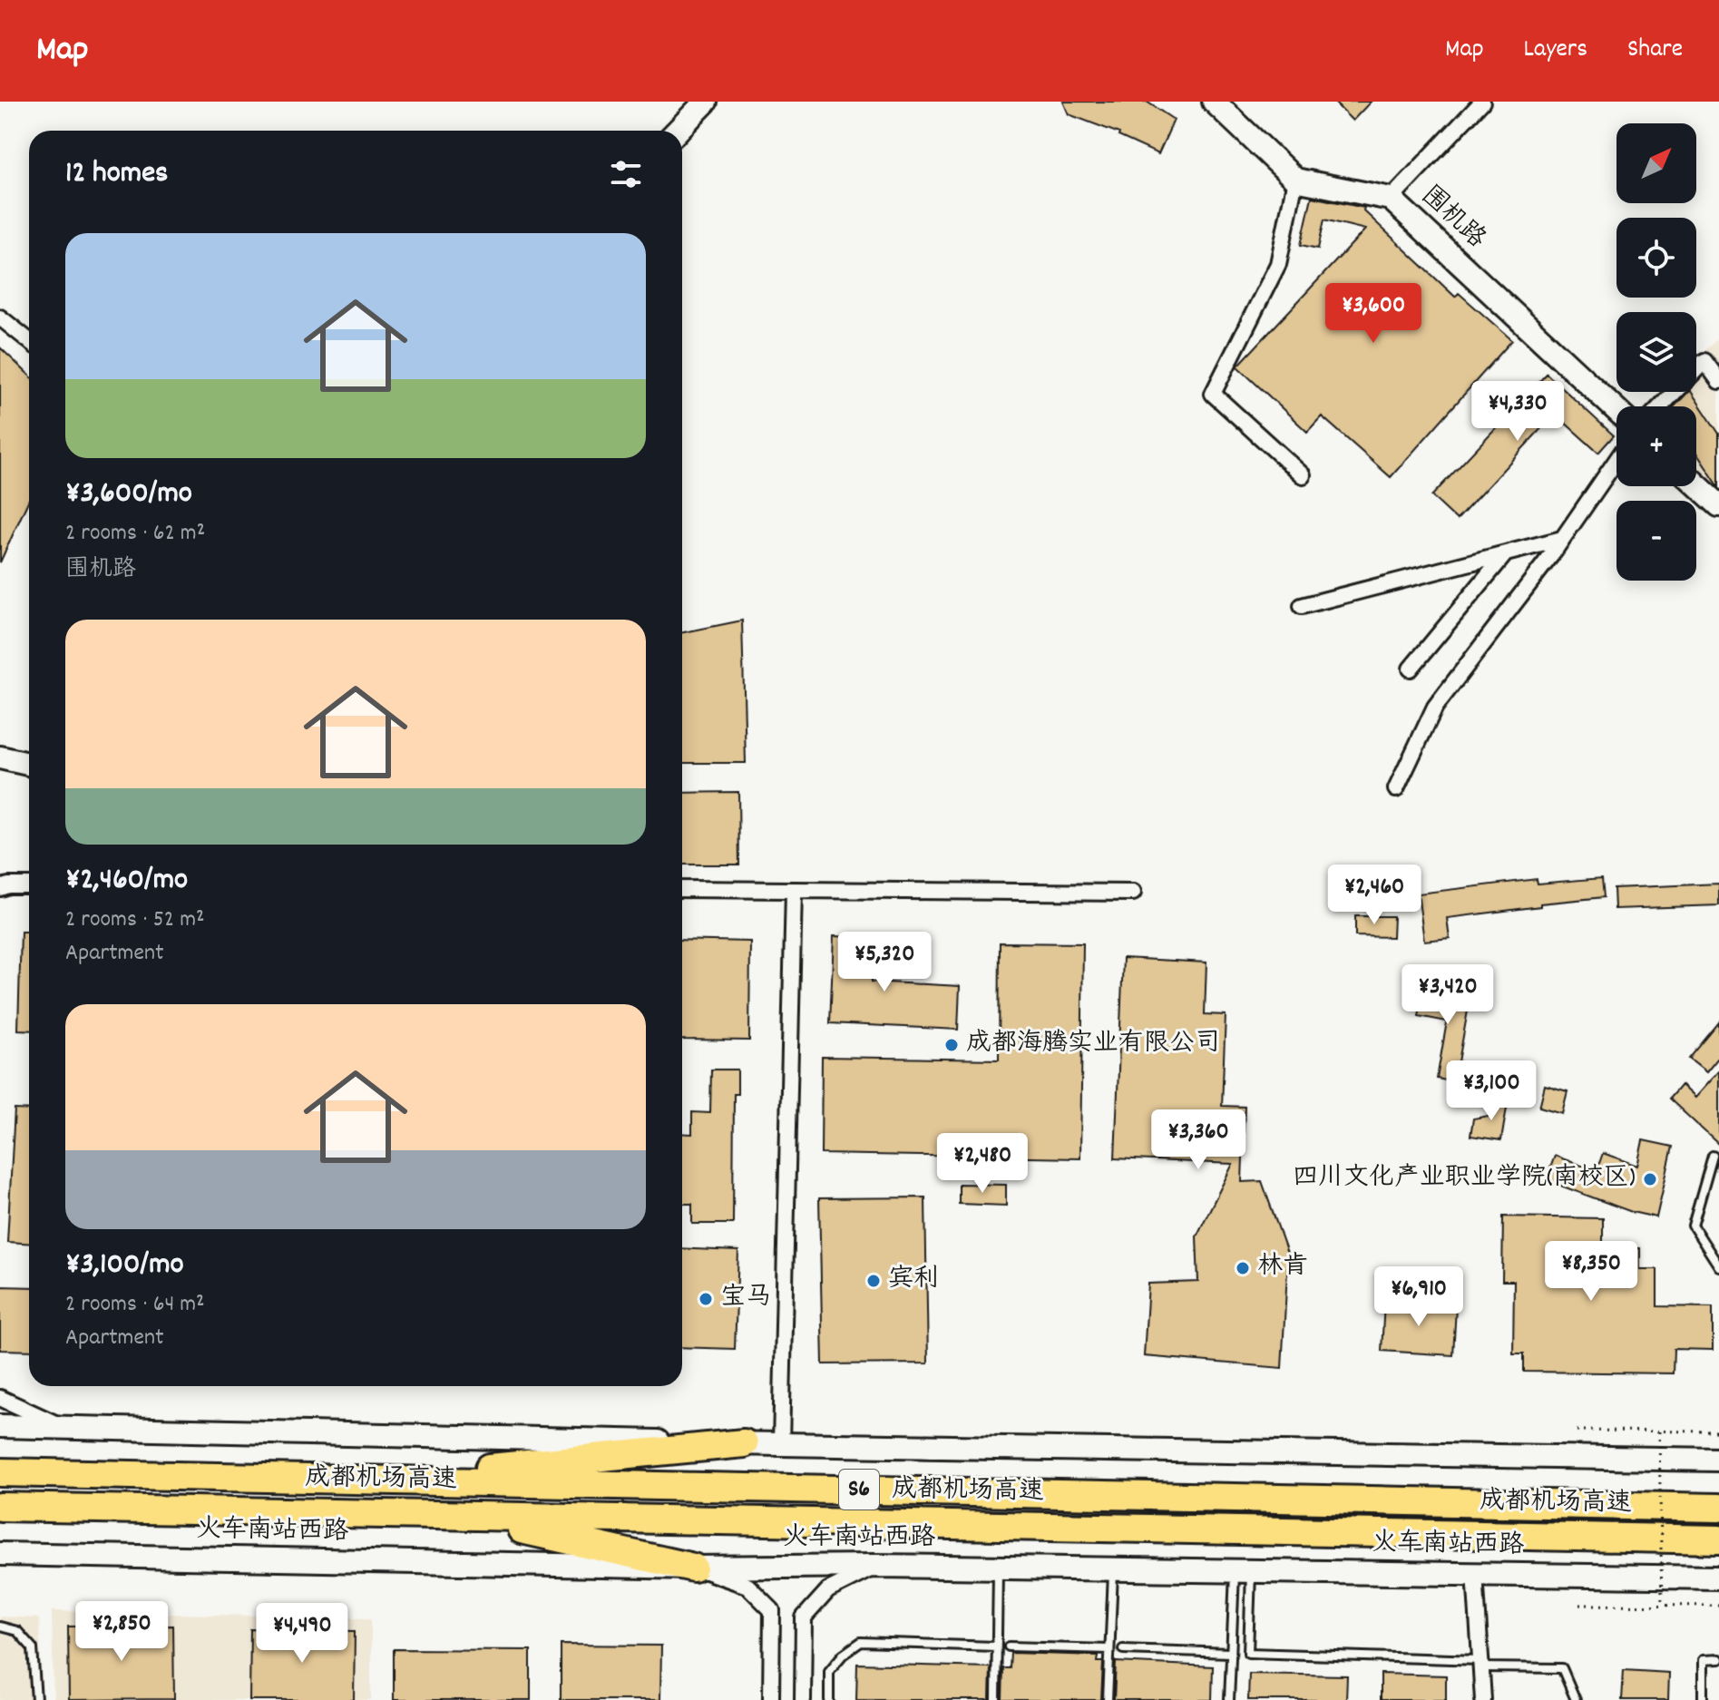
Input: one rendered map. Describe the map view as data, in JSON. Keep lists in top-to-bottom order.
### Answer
{
  "streets": {
    "highway": ["成都机场高速", "S6"],
    "main road": ["围机路", "火车南站西路"]
  },
  "places": [
    "成都海腾实业有限公司",
    "四川文化产业职业学院(南校区)",
    "林肯",
    "宾利",
    "宝马"
  ],
  "north": "top right",
  "page": {
    "header": "Map",
    "nav": ["Map", "Layers", "Share"],
    "map_buttons": ["+", "−"],
    "heading": "12 homes",
    "list": [
      {
        "name": "¥3,600/mo",
        "note": "2 rooms · 62 m² · 围机路"
      },
      {
        "name": "¥2,460/mo",
        "note": "2 rooms · 52 m² · Apartment"
      },
      {
        "name": "¥3,100/mo",
        "note": "2 rooms · 64 m² · Apartment"
      }
    ],
    "price": [
      "¥3,600",
      "¥4,330",
      "¥2,460",
      "¥5,320",
      "¥3,420",
      "¥3,100",
      "¥3,360",
      "¥2,480",
      "¥8,350",
      "¥6,910",
      "¥2,850",
      "¥4,490"
    ]
  }
}
